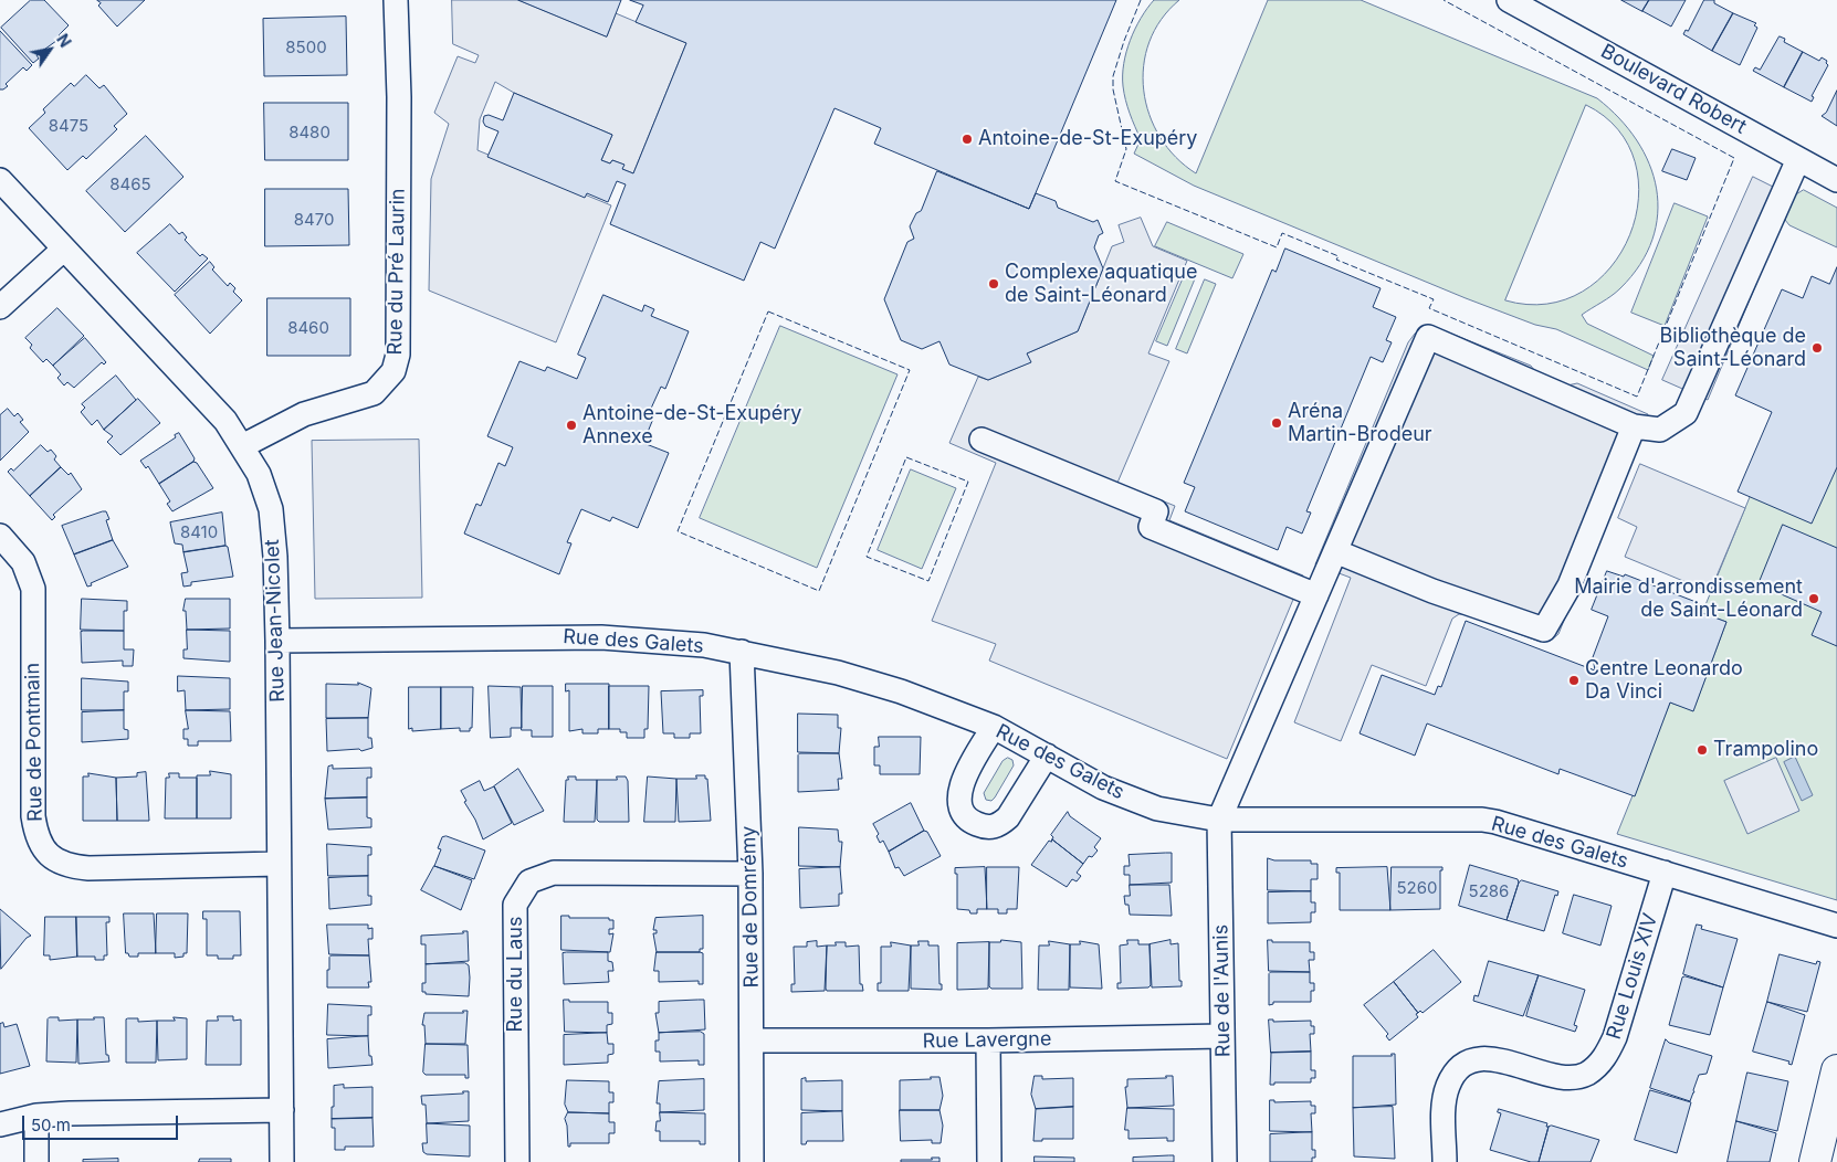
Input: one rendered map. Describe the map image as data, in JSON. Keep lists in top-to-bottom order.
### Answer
{
  "streets": {
    "street": [
      "Boulevard Robert",
      "Rue du Pré Laurin",
      "Rue Jean-Nicolet",
      "Rue des Galets",
      "Rue de Pontmain",
      "Rue de Domrémy",
      "Rue du Laus",
      "Rue Louis XIV",
      "Rue de l'Aunis",
      "Rue Lavergne"
    ]
  },
  "crossings": [
    ["Rue du Pré Laurin", "Rue Jean-Nicolet"],
    ["Rue Jean-Nicolet", "Rue des Galets"],
    ["Rue Jean-Nicolet", "Rue de Pontmain"],
    ["Rue des Galets", "Rue de Domrémy"],
    ["Rue des Galets", "Rue Louis XIV"],
    ["Rue des Galets", "Rue de l'Aunis"],
    ["Rue de Domrémy", "Rue du Laus"],
    ["Rue de Domrémy", "Rue Lavergne"],
    ["Rue de l'Aunis", "Rue Lavergne"]
  ],
  "places": [
    "Antoine-de-St-Exupéry",
    "Complexe aquatique de Saint-Léonard",
    "Bibliothèque de Saint-Léonard",
    "Aréna Martin-Brodeur",
    "Antoine-de-St-Exupéry Annexe",
    "Mairie d'arrondissement de Saint-Léonard",
    "Centre Leonardo Da Vinci",
    "Trampolino"
  ],
  "house_numbers": [
    "8500",
    "8475",
    "8480",
    "8465",
    "8470",
    "8460",
    "8410",
    "5260",
    "5286"
  ],
  "scale_bar": "50 m",
  "north": "top right"
}
